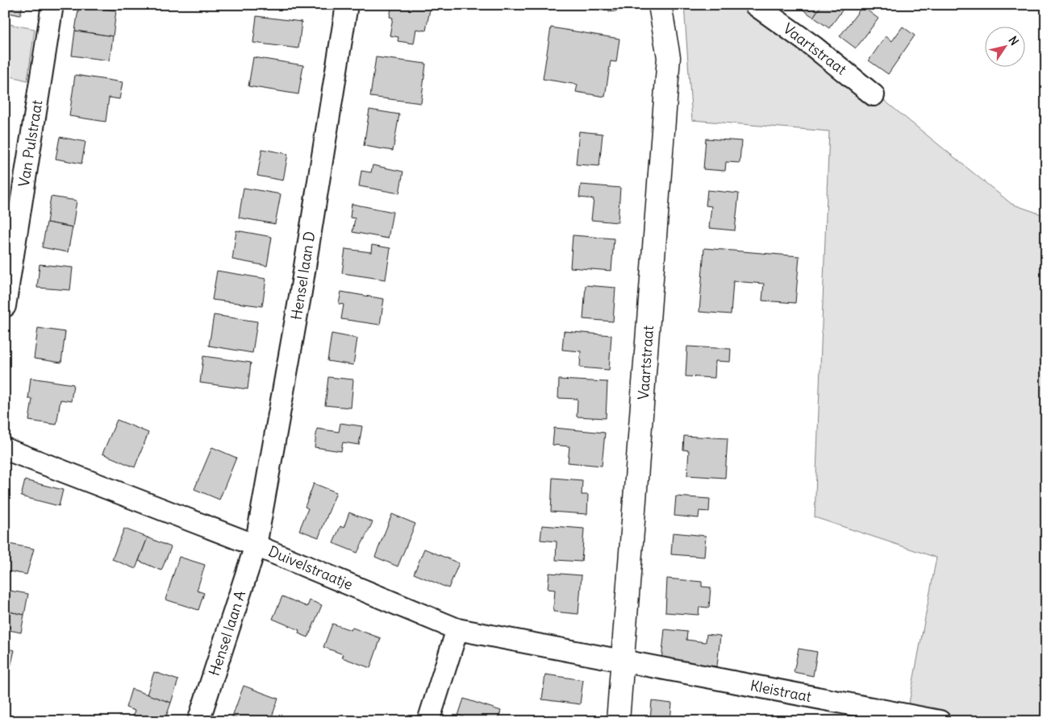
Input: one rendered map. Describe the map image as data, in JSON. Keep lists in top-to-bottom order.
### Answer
{
  "streets": {
    "main road": ["Vaartstraat"],
    "street": [
      "Van Pulstraat",
      "Hensel laan D",
      "Duivelstraatje",
      "Hensel laan A",
      "Kleistraat"
    ]
  },
  "crossings": [
    ["Vaartstraat", "Duivelstraatje"],
    ["Vaartstraat", "Kleistraat"],
    ["Hensel laan D", "Duivelstraatje"],
    ["Hensel laan D", "Hensel laan A"],
    ["Duivelstraatje", "Hensel laan A"],
    ["Duivelstraatje", "Kleistraat"]
  ],
  "north": "top right"
}
